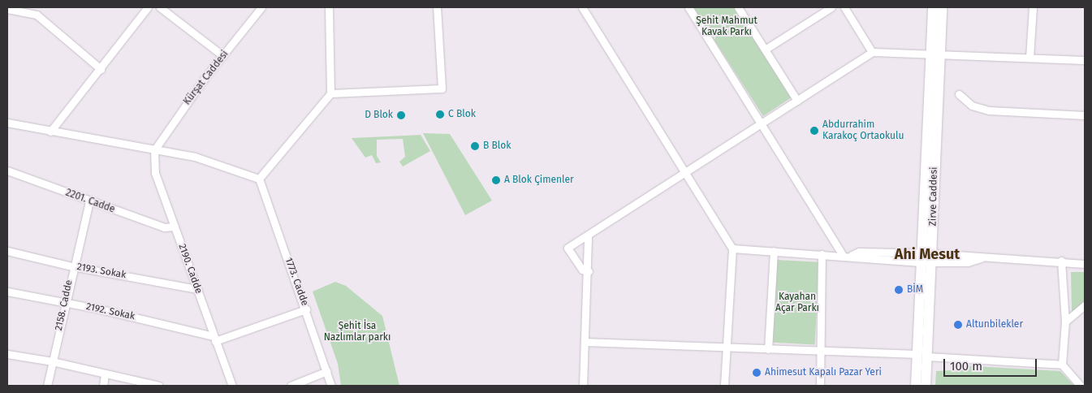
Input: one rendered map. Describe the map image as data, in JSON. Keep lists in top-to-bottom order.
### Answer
{
  "streets": {
    "main road": ["Zirve Caddesi"],
    "street": [
      "Kürşat Caddesi",
      "2201. Cadde",
      "2190. Cadde",
      "2193. Sokak",
      "1773. Cadde",
      "2158. Cadde",
      "2192. Sokak"
    ]
  },
  "crossings": [
    ["Kürşat Caddesi", "2190. Cadde"],
    ["2201. Cadde", "2190. Cadde"],
    ["2201. Cadde", "2158. Cadde"],
    ["2190. Cadde", "2193. Sokak"],
    ["2190. Cadde", "2192. Sokak"],
    ["2193. Sokak", "2158. Cadde"],
    ["2158. Cadde", "2192. Sokak"]
  ],
  "districts": ["Ahi Mesut"],
  "parks": ["Şehit Mahmut Kavak Parkı", "Kayahan Açar Parkı", "Şehit İsa Nazlımlar parkı"],
  "places": [
    "C Blok",
    "D Blok",
    "Abdurrahim Karakoç Ortaokulu",
    "B Blok",
    "A Blok Çimenler",
    "BİM",
    "Altunbilekler",
    "Ahimesut Kapalı Pazar Yeri"
  ],
  "scale_bar": "100 m"
}
